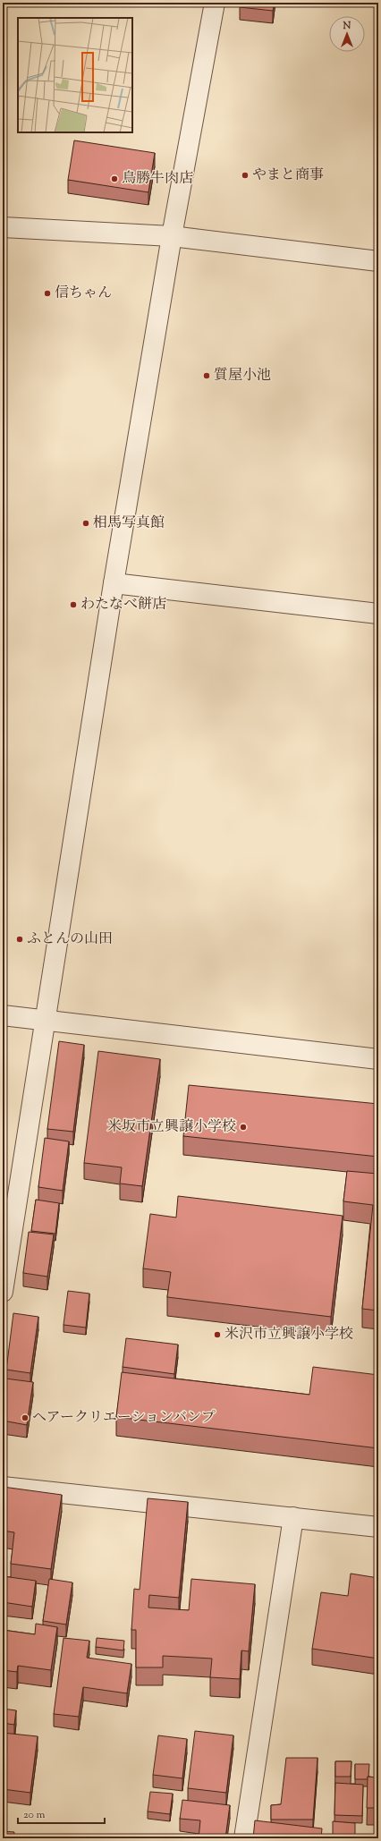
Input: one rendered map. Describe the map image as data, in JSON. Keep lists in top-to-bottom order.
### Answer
{
  "places": [
    "やまと商事",
    "鳥勝牛肉店",
    "信ちゃん",
    "質屋小池",
    "相馬写真館",
    "わたなべ餅店",
    "ふとんの山田",
    "米坂市立興譲小学校",
    "米沢市立興譲小学校",
    "ヘアークリエーションバンプ"
  ],
  "scale_bar": "20 m",
  "north": "top"
}
